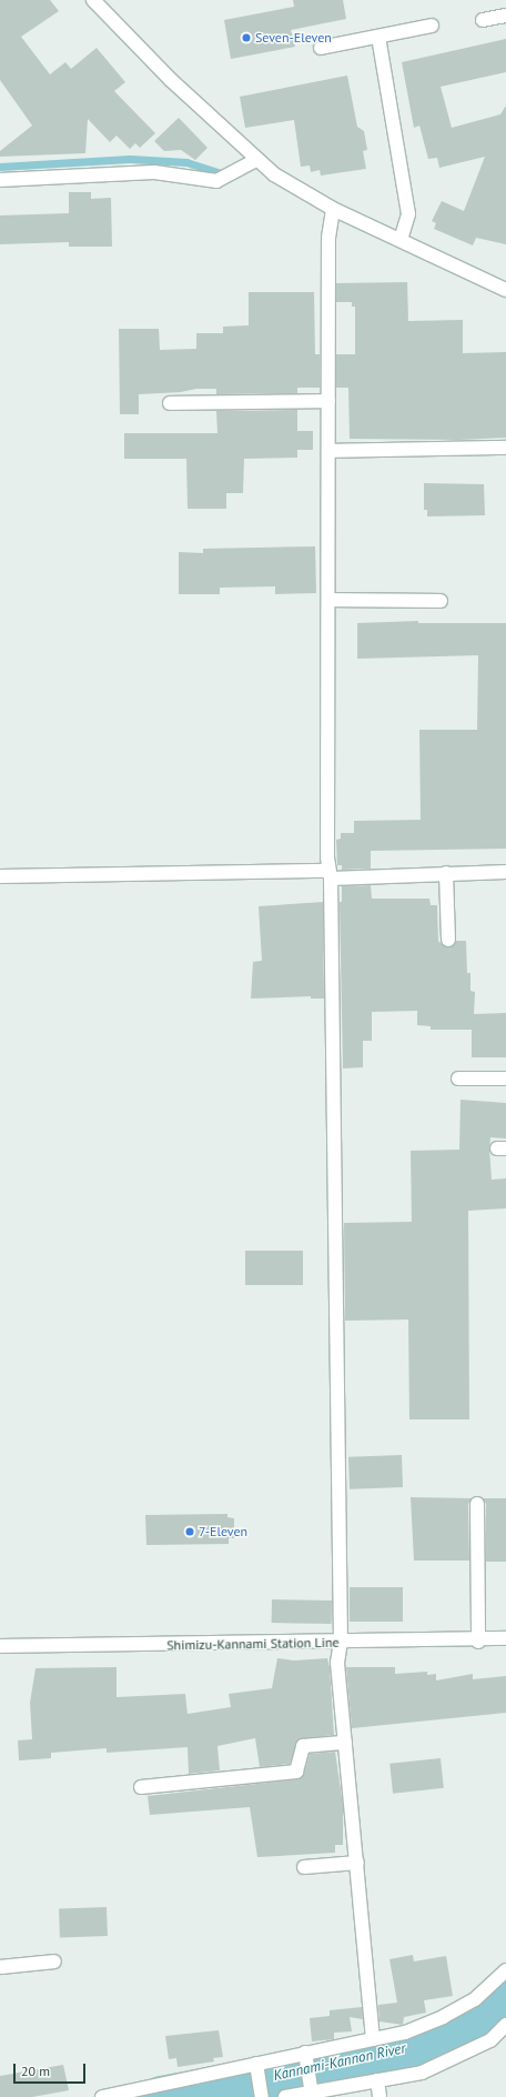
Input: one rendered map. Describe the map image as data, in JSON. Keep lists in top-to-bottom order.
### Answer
{
  "streets": {
    "street": ["Shimizu-Kannami Station Line"]
  },
  "water": ["Kannami-Kannon River"],
  "places": ["Seven-Eleven", "7-Eleven"],
  "scale_bar": "20 m"
}
